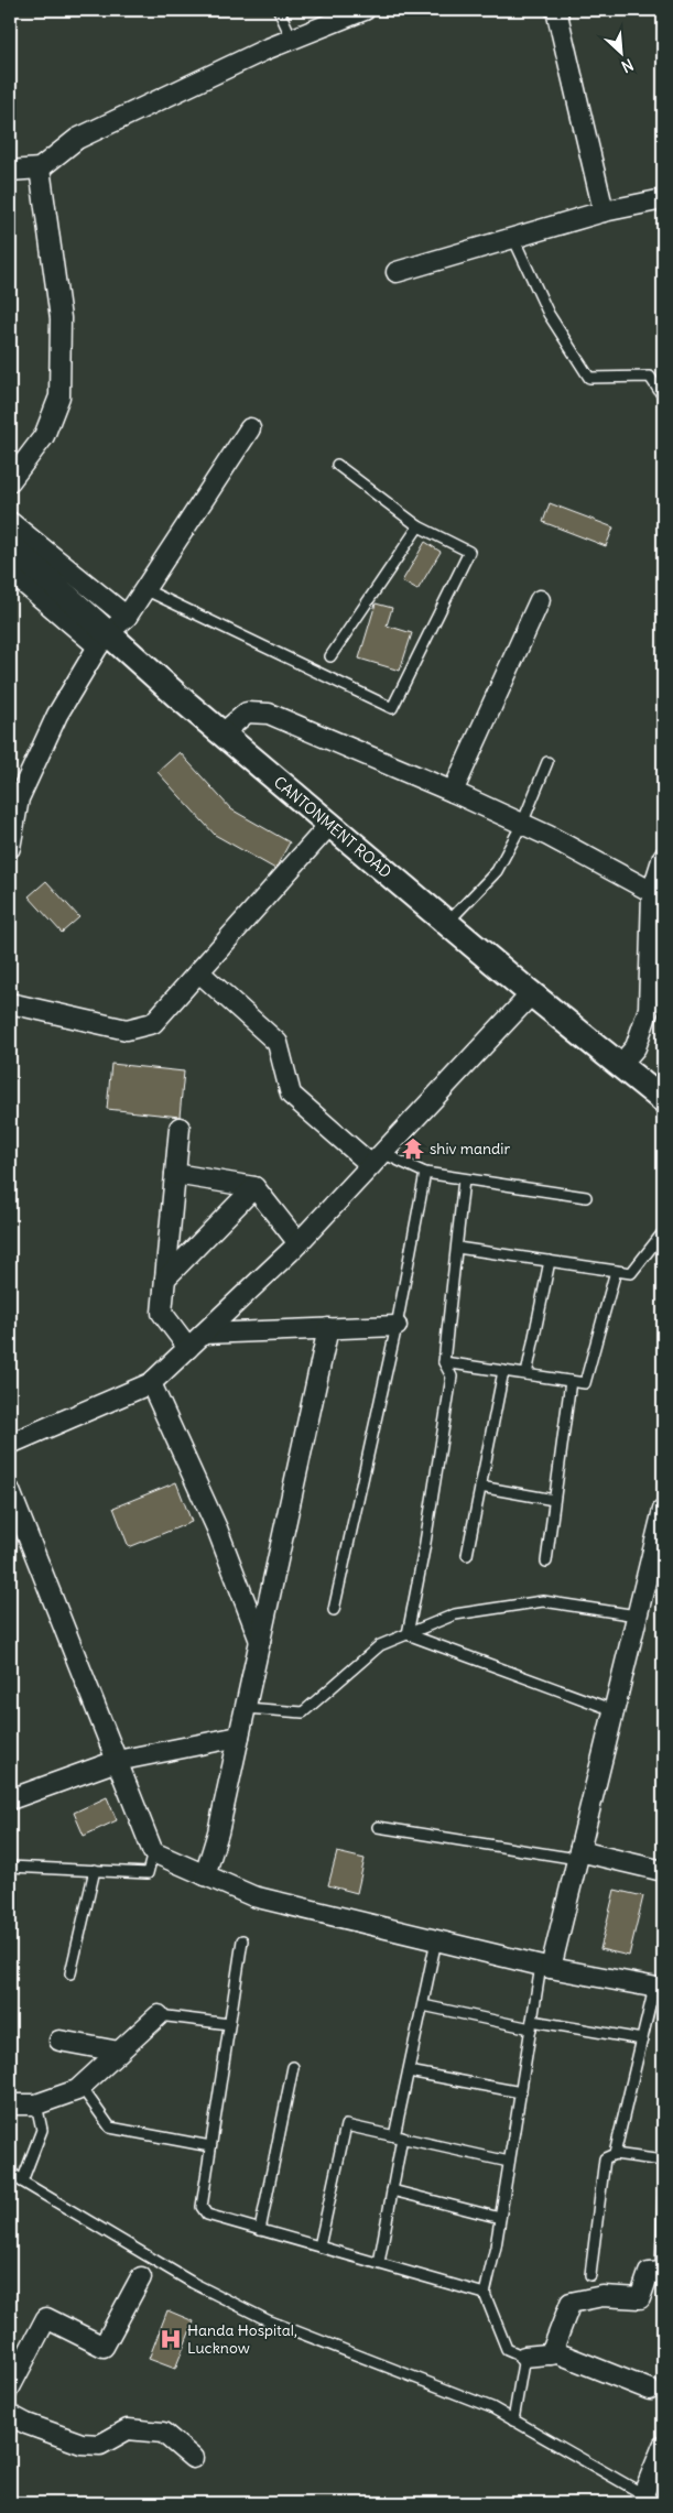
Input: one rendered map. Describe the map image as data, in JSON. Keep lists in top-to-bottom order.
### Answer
{
  "streets": {
    "street": ["CANTONMENT ROAD"]
  },
  "places": {
    "temple": ["shiv mandir"],
    "hospital": ["Handa Hospital, Lucknow"]
  },
  "north": "bottom right"
}
